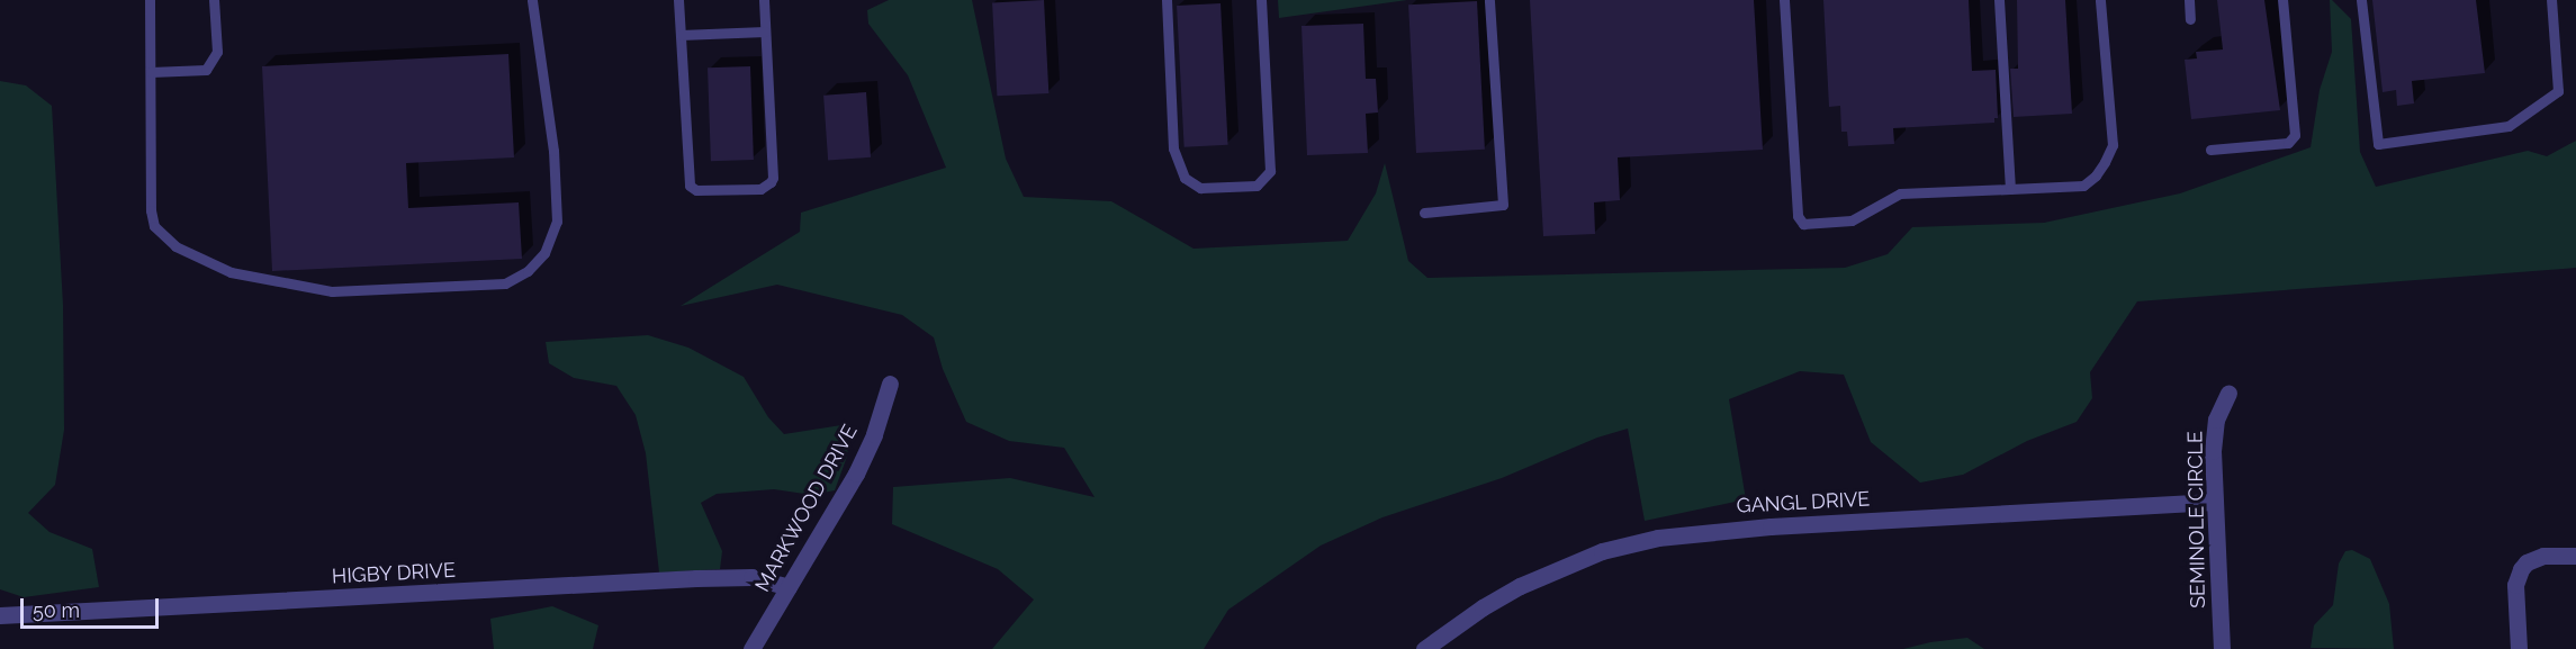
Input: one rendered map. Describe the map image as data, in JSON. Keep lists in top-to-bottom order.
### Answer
{
  "streets": {
    "street": [
      "GANGL DRIVE",
      "MARKWOOD DRIVE",
      "SEMINOLE CIRCLE",
      "HIGBY DRIVE"
    ]
  },
  "crossings": [
    ["GANGL DRIVE", "SEMINOLE CIRCLE"],
    ["MARKWOOD DRIVE", "HIGBY DRIVE"]
  ],
  "scale_bar": "50 m"
}
